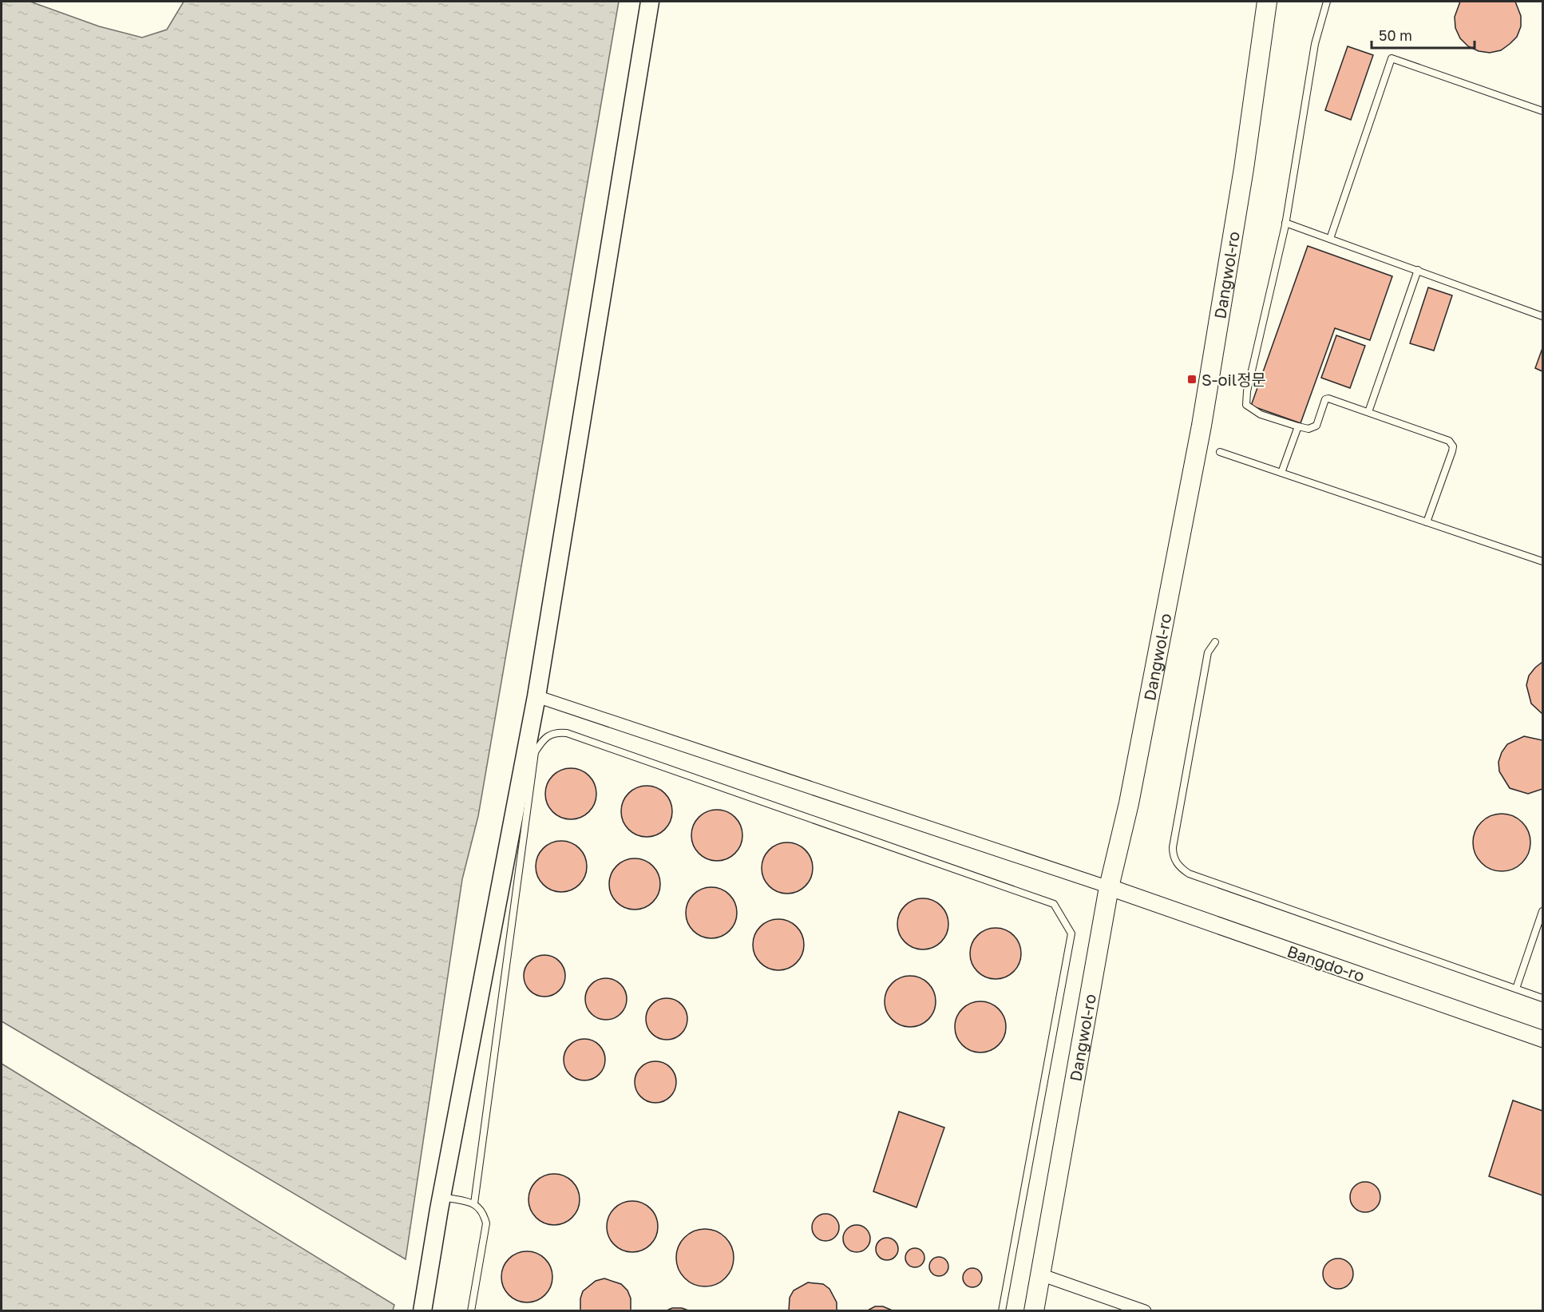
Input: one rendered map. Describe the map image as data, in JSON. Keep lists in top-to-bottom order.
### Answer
{
  "streets": {
    "main road": ["Dangwol-ro"],
    "street": ["Bangdo-ro"]
  },
  "crossings": [
    ["Dangwol-ro", "Bangdo-ro"]
  ],
  "places": {
    "transit": ["S-oil정문"]
  },
  "scale_bar": "50 m"
}
